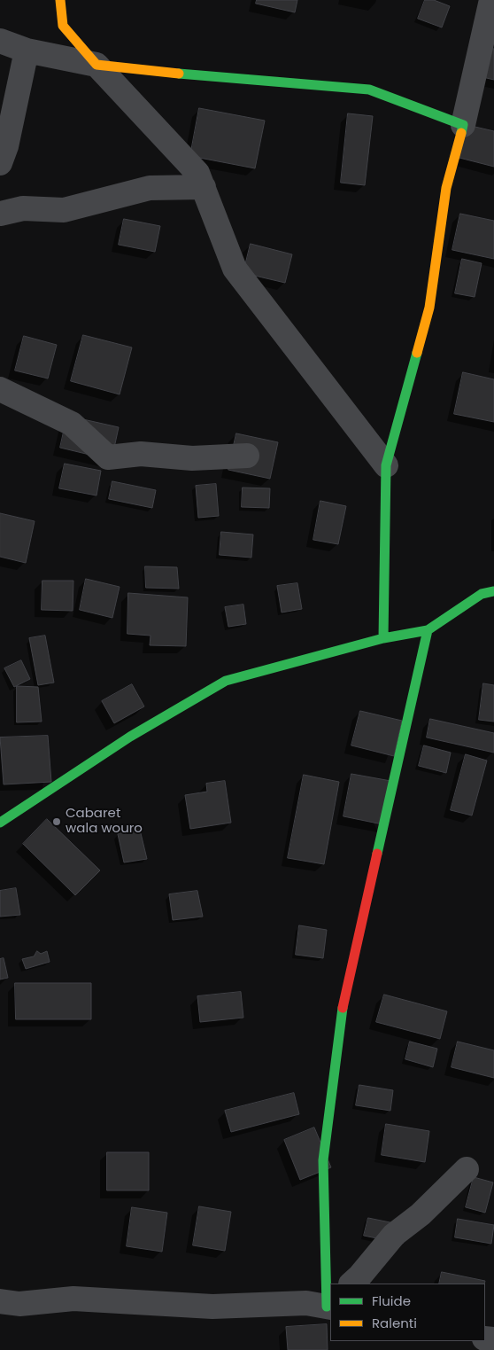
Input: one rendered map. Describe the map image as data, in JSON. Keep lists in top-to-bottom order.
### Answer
{
  "places": ["Cabaret wala wouro"],
  "legend": ["Fluide", "Ralenti"]
}
